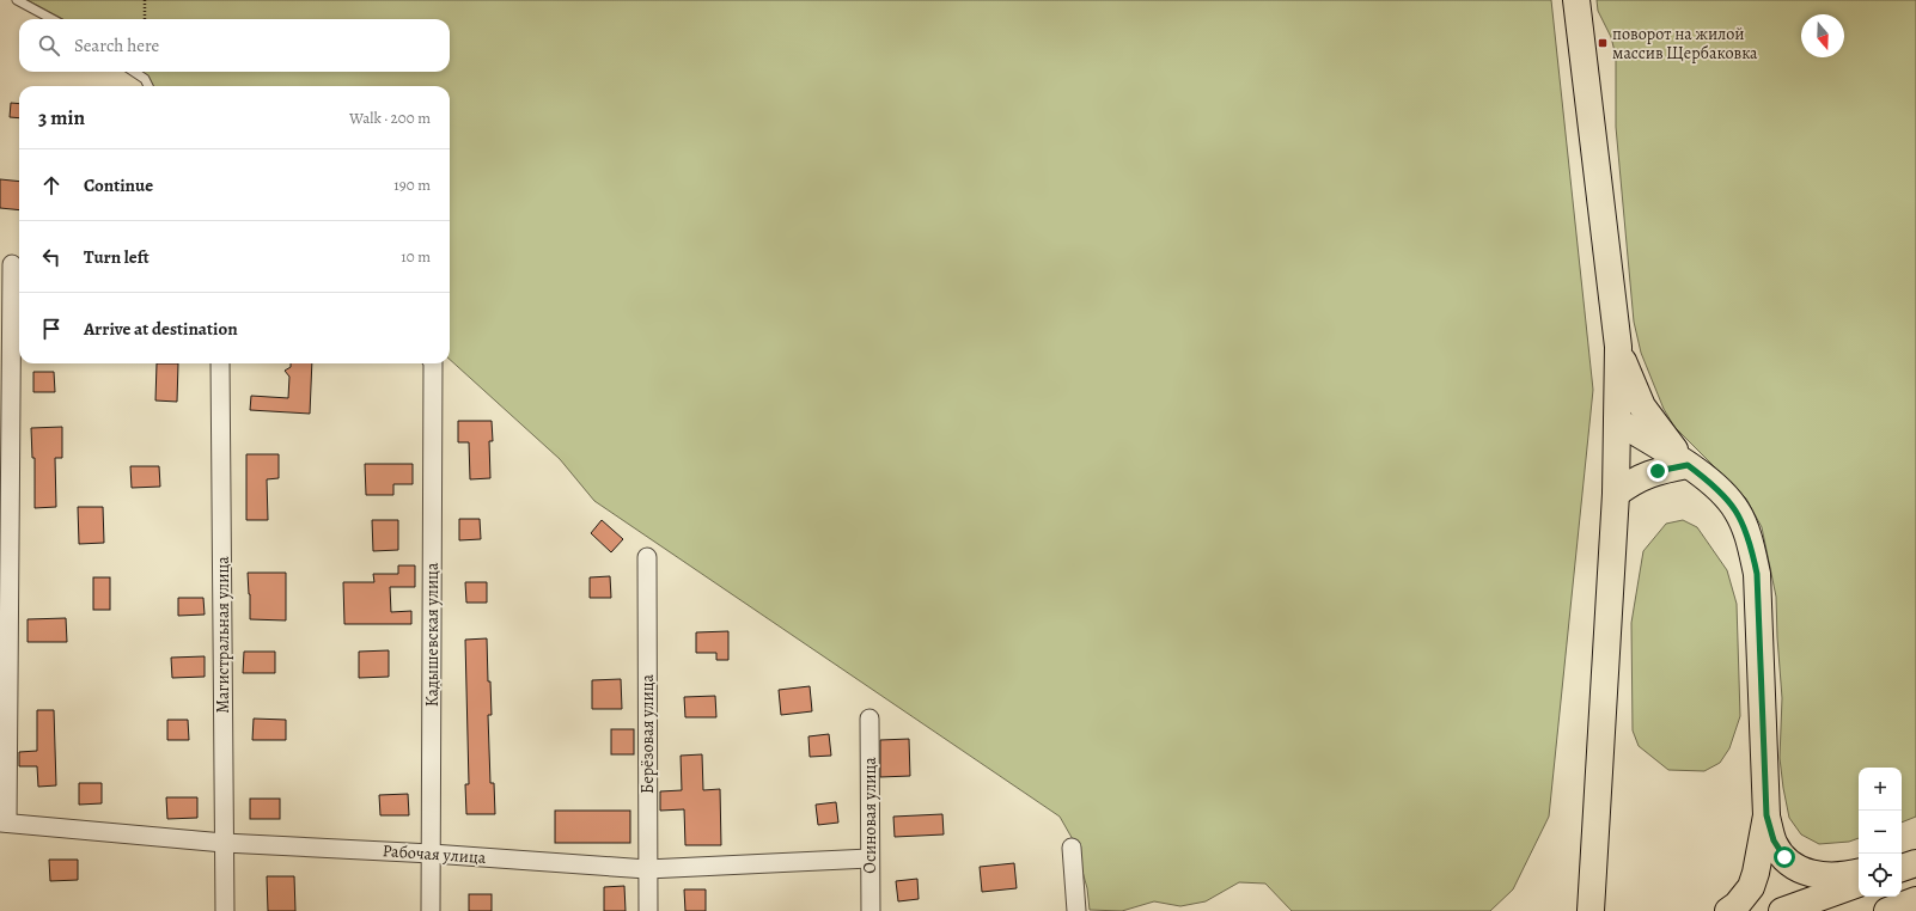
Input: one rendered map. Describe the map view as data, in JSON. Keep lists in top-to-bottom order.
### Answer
{
  "streets": {
    "street": [
      "Магистральная улица",
      "Кадышевская улица",
      "Берёзовая улица",
      "Осиновая улица",
      "Рабочая улица"
    ]
  },
  "crossings": [
    ["Магистральная улица", "Рабочая улица"],
    ["Кадышевская улица", "Рабочая улица"],
    ["Берёзовая улица", "Рабочая улица"],
    ["Осиновая улица", "Рабочая улица"]
  ],
  "places": {
    "transit": ["поворот на жилой массив Щербаковка"]
  },
  "north": "bottom",
  "page": {
    "search": "Search here",
    "heading": ["3 min", "Walk · 200 m"],
    "list": [
      ["Continue", "190 m"],
      ["Turn left", "10 m"],
      "Arrive at destination"
    ],
    "map_buttons": ["+", "−"]
  }
}
